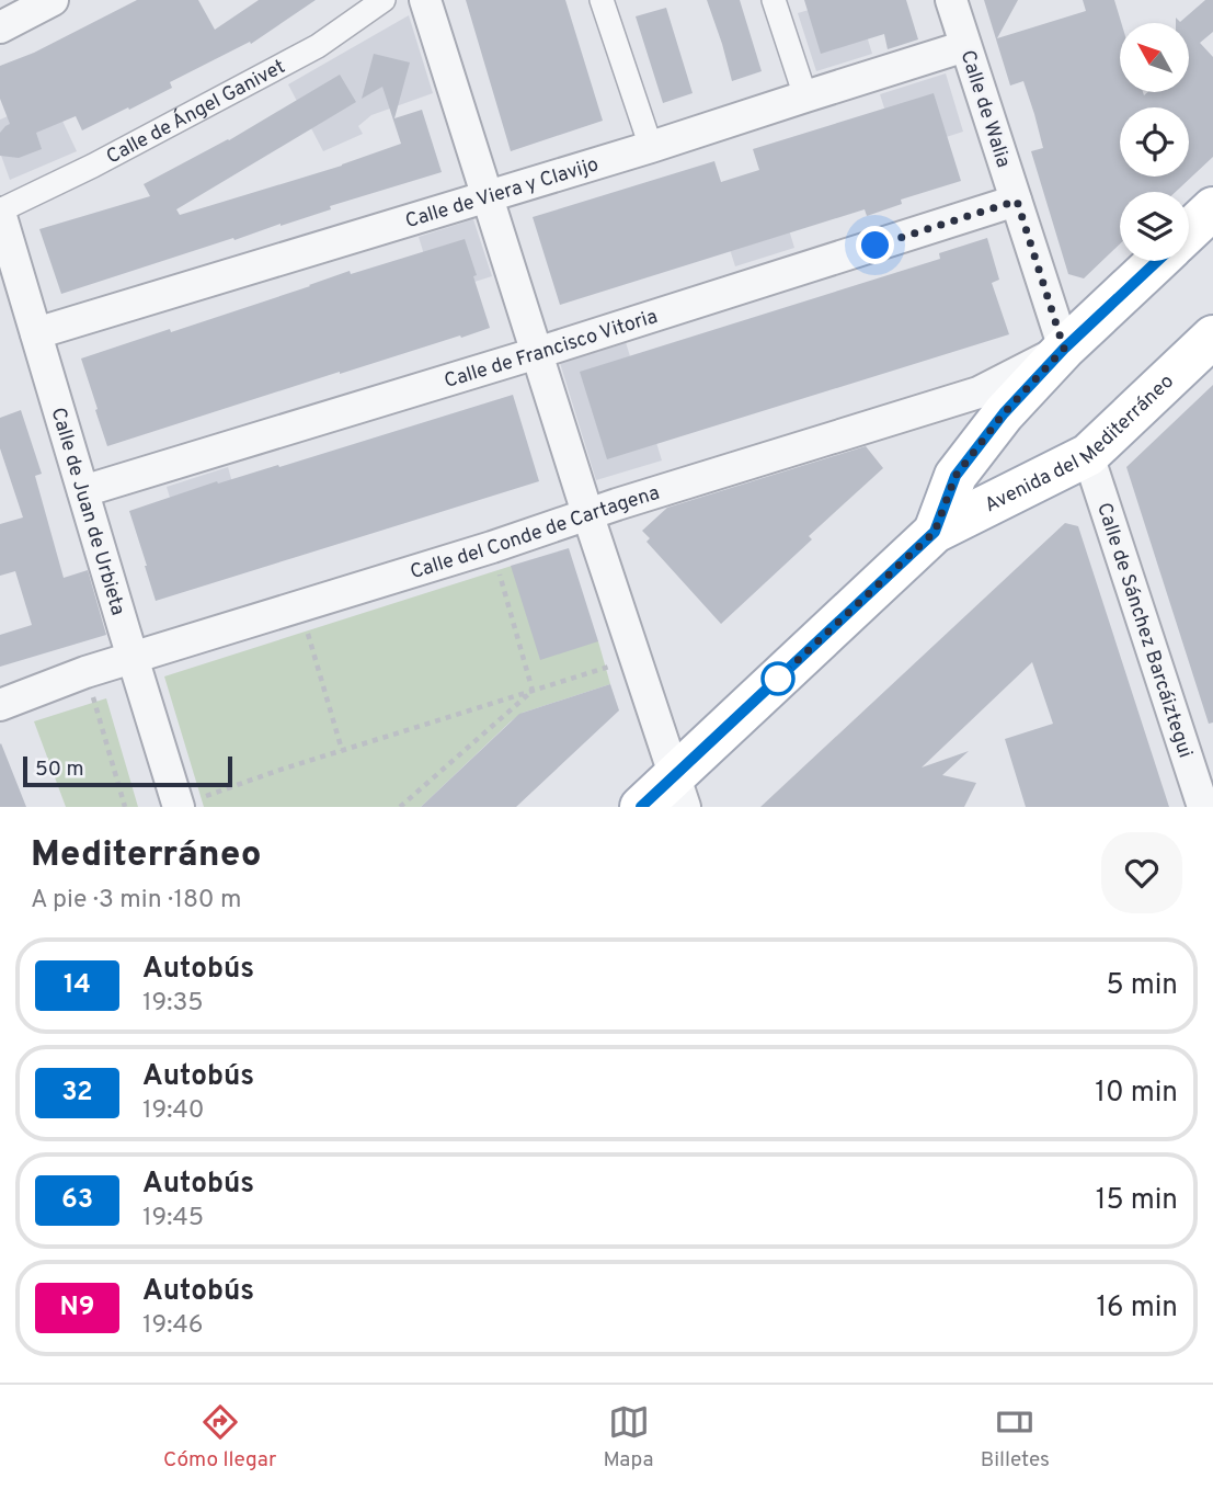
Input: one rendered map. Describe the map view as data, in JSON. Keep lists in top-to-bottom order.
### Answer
{
  "streets": {
    "main road": ["Avenida del Mediterráneo"],
    "street": [
      "Calle de Walia",
      "Calle de Ángel Ganivet",
      "Calle de Viera y Clavijo",
      "Calle de Francisco Vitoria",
      "Calle de Juan de Urbieta",
      "Calle del Conde de Cartagena",
      "Calle de Sánchez Barcáiztegui"
    ]
  },
  "crossings": [
    ["Calle de Walia", "Calle de Viera y Clavijo"],
    ["Calle de Walia", "Calle de Francisco Vitoria"],
    ["Calle de Walia", "Avenida del Mediterráneo"],
    ["Calle de Walia", "Calle del Conde de Cartagena"],
    ["Calle de Ángel Ganivet", "Calle de Juan de Urbieta"],
    ["Calle de Viera y Clavijo", "Calle de Juan de Urbieta"],
    ["Calle de Francisco Vitoria", "Calle de Juan de Urbieta"],
    ["Avenida del Mediterráneo", "Calle del Conde de Cartagena"],
    ["Avenida del Mediterráneo", "Calle de Sánchez Barcáiztegui"],
    ["Calle de Juan de Urbieta", "Calle del Conde de Cartagena"]
  ],
  "lines": ["bus line 14"],
  "scale_bar": "50 m",
  "north": "top left",
  "page": {
    "scale": "50 m",
    "heading": ["Mediterráneo", "A pie · 3 min · 180 m"],
    "list": [
      {
        "mark": "14",
        "name": "Autobús",
        "note": "19:35",
        "value": "5 min"
      },
      {
        "mark": "32",
        "name": "Autobús",
        "note": "19:40",
        "value": "10 min"
      },
      {
        "mark": "63",
        "name": "Autobús",
        "note": "19:45",
        "value": "15 min"
      },
      {
        "mark": "N9",
        "name": "Autobús",
        "note": "19:46",
        "value": "16 min"
      }
    ],
    "tabs": ["Cómo llegar", "Mapa", "Billetes"]
  }
}
